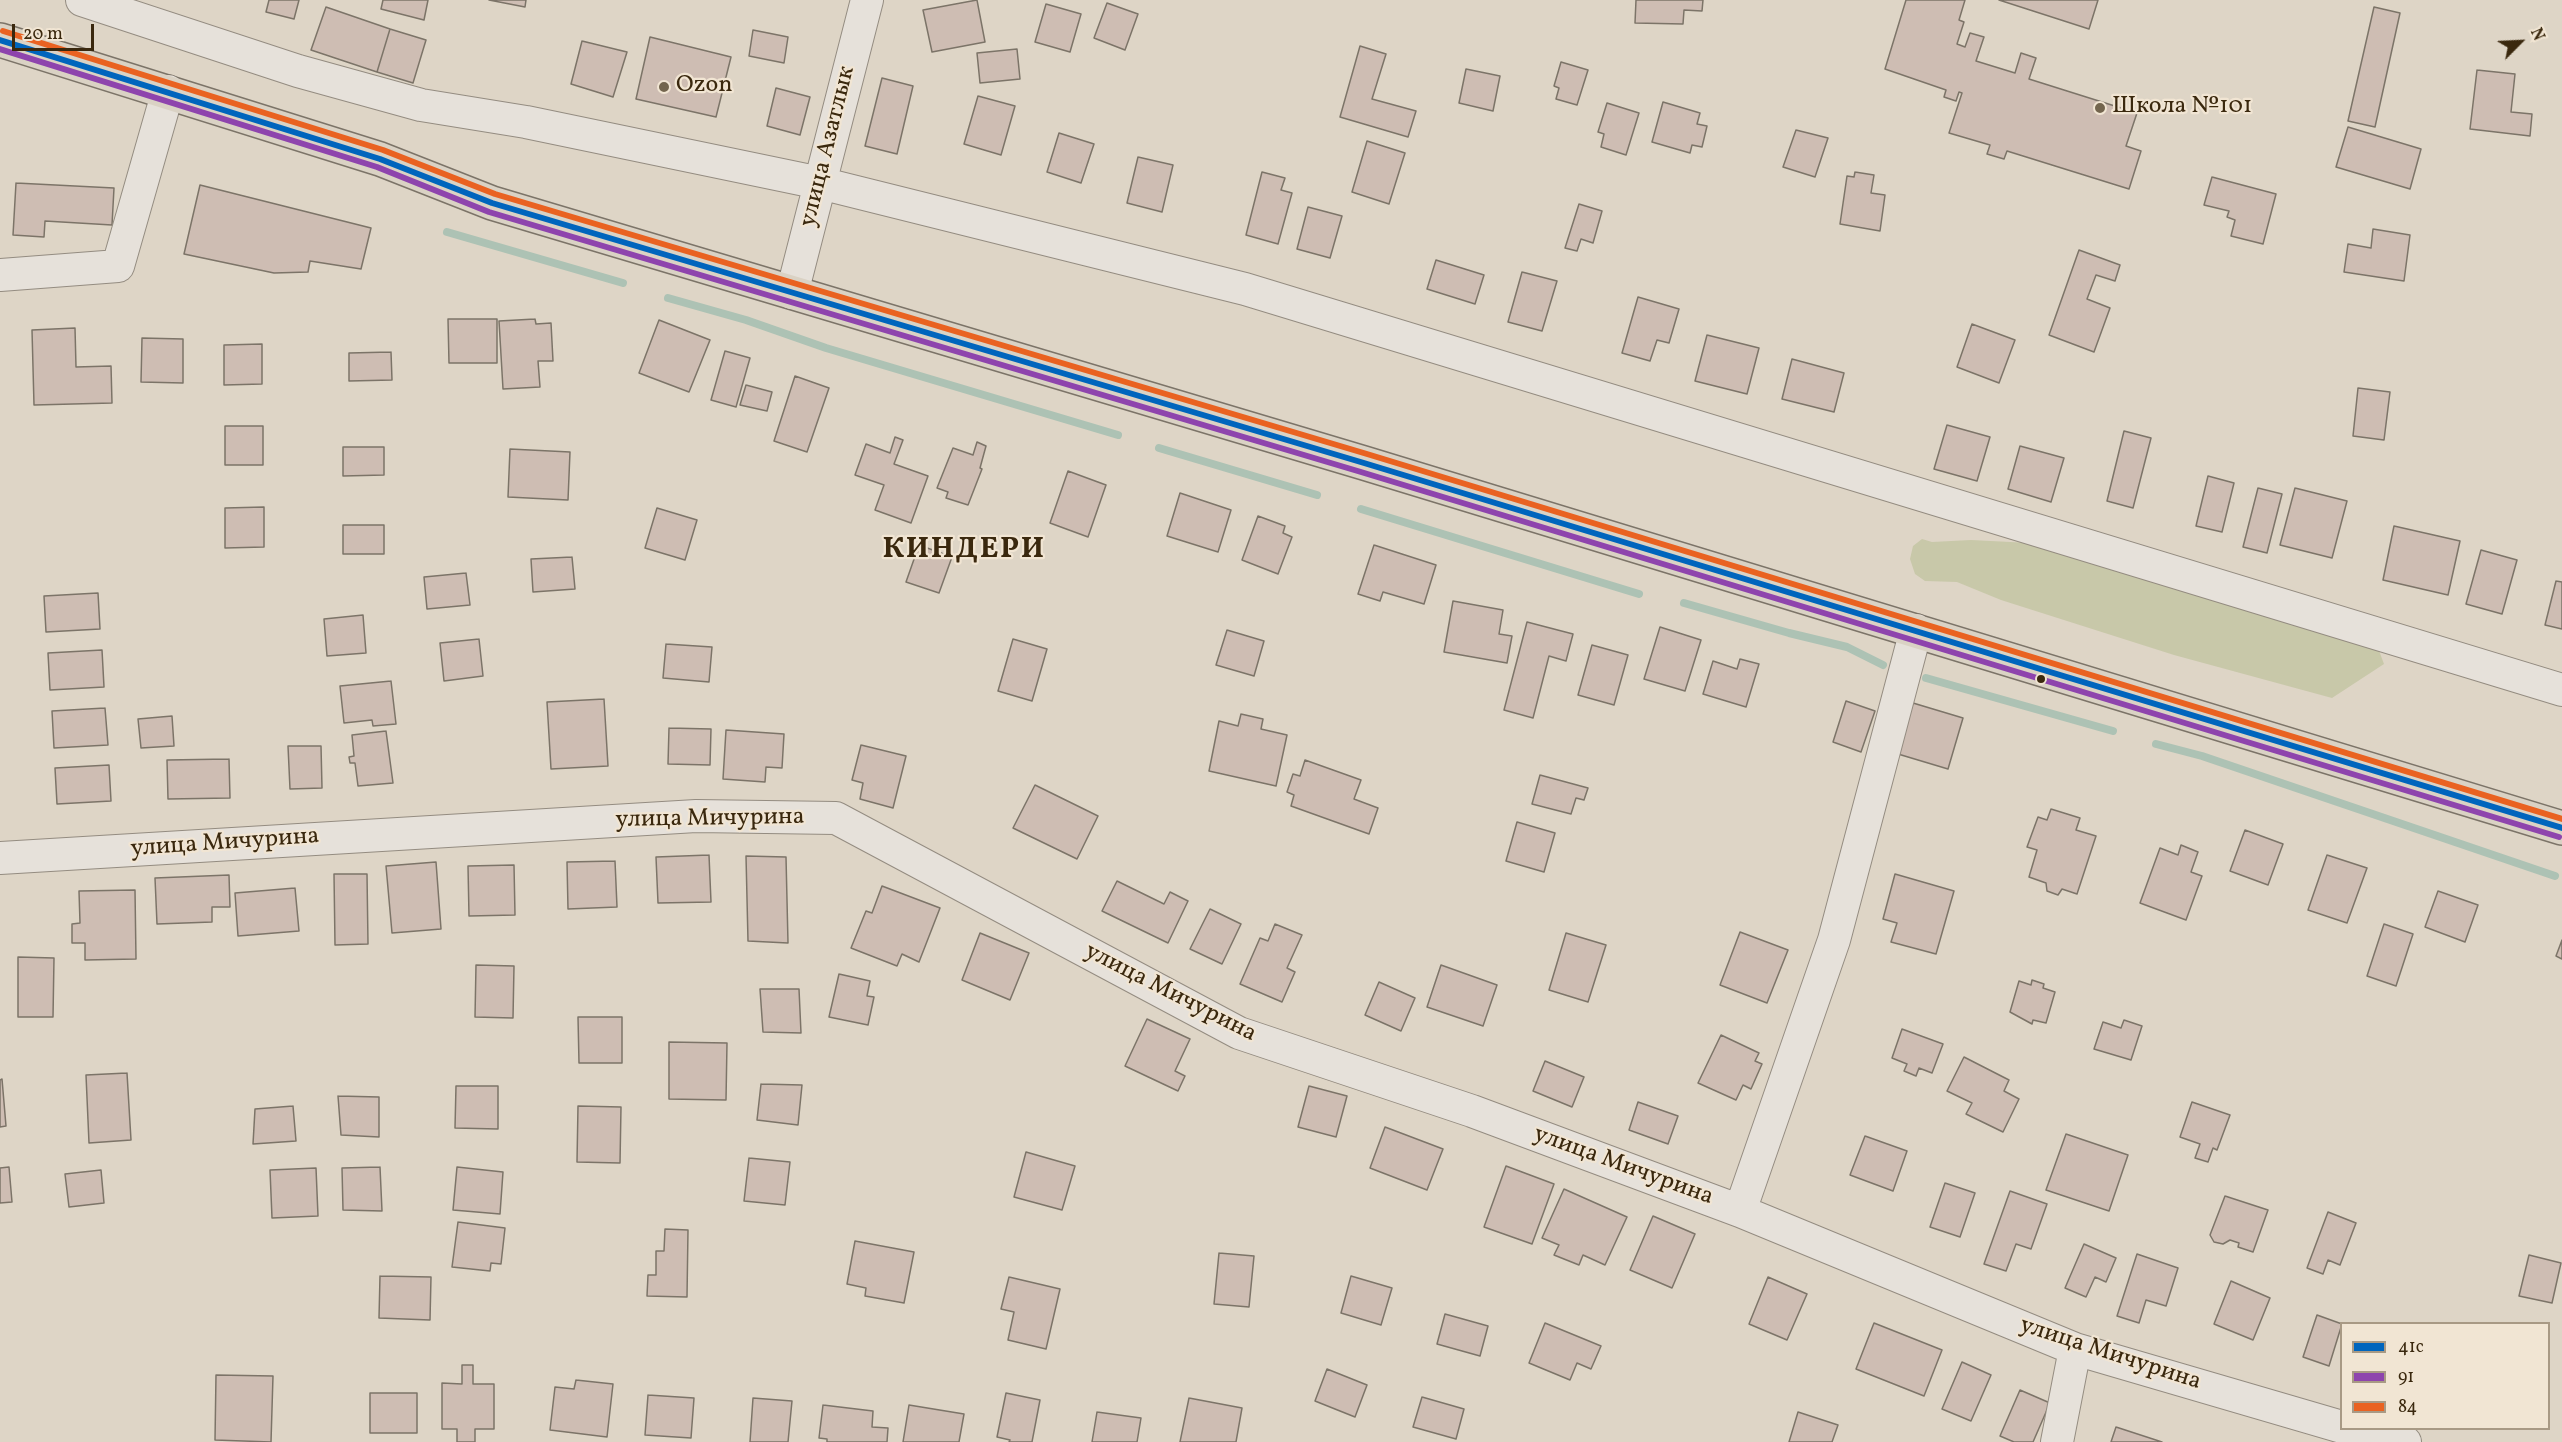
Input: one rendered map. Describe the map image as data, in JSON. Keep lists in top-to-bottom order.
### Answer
{
  "streets": {
    "street": ["улица Азатлык", "улица Мичурина"]
  },
  "districts": ["КИНДЕРИ"],
  "places": ["Ozon", "Школа №101"],
  "lines": ["transit line 84", "transit line 41с", "transit line 91"],
  "legend": ["41с", "91", "84"],
  "scale_bar": "20 m",
  "north": "top right"
}
